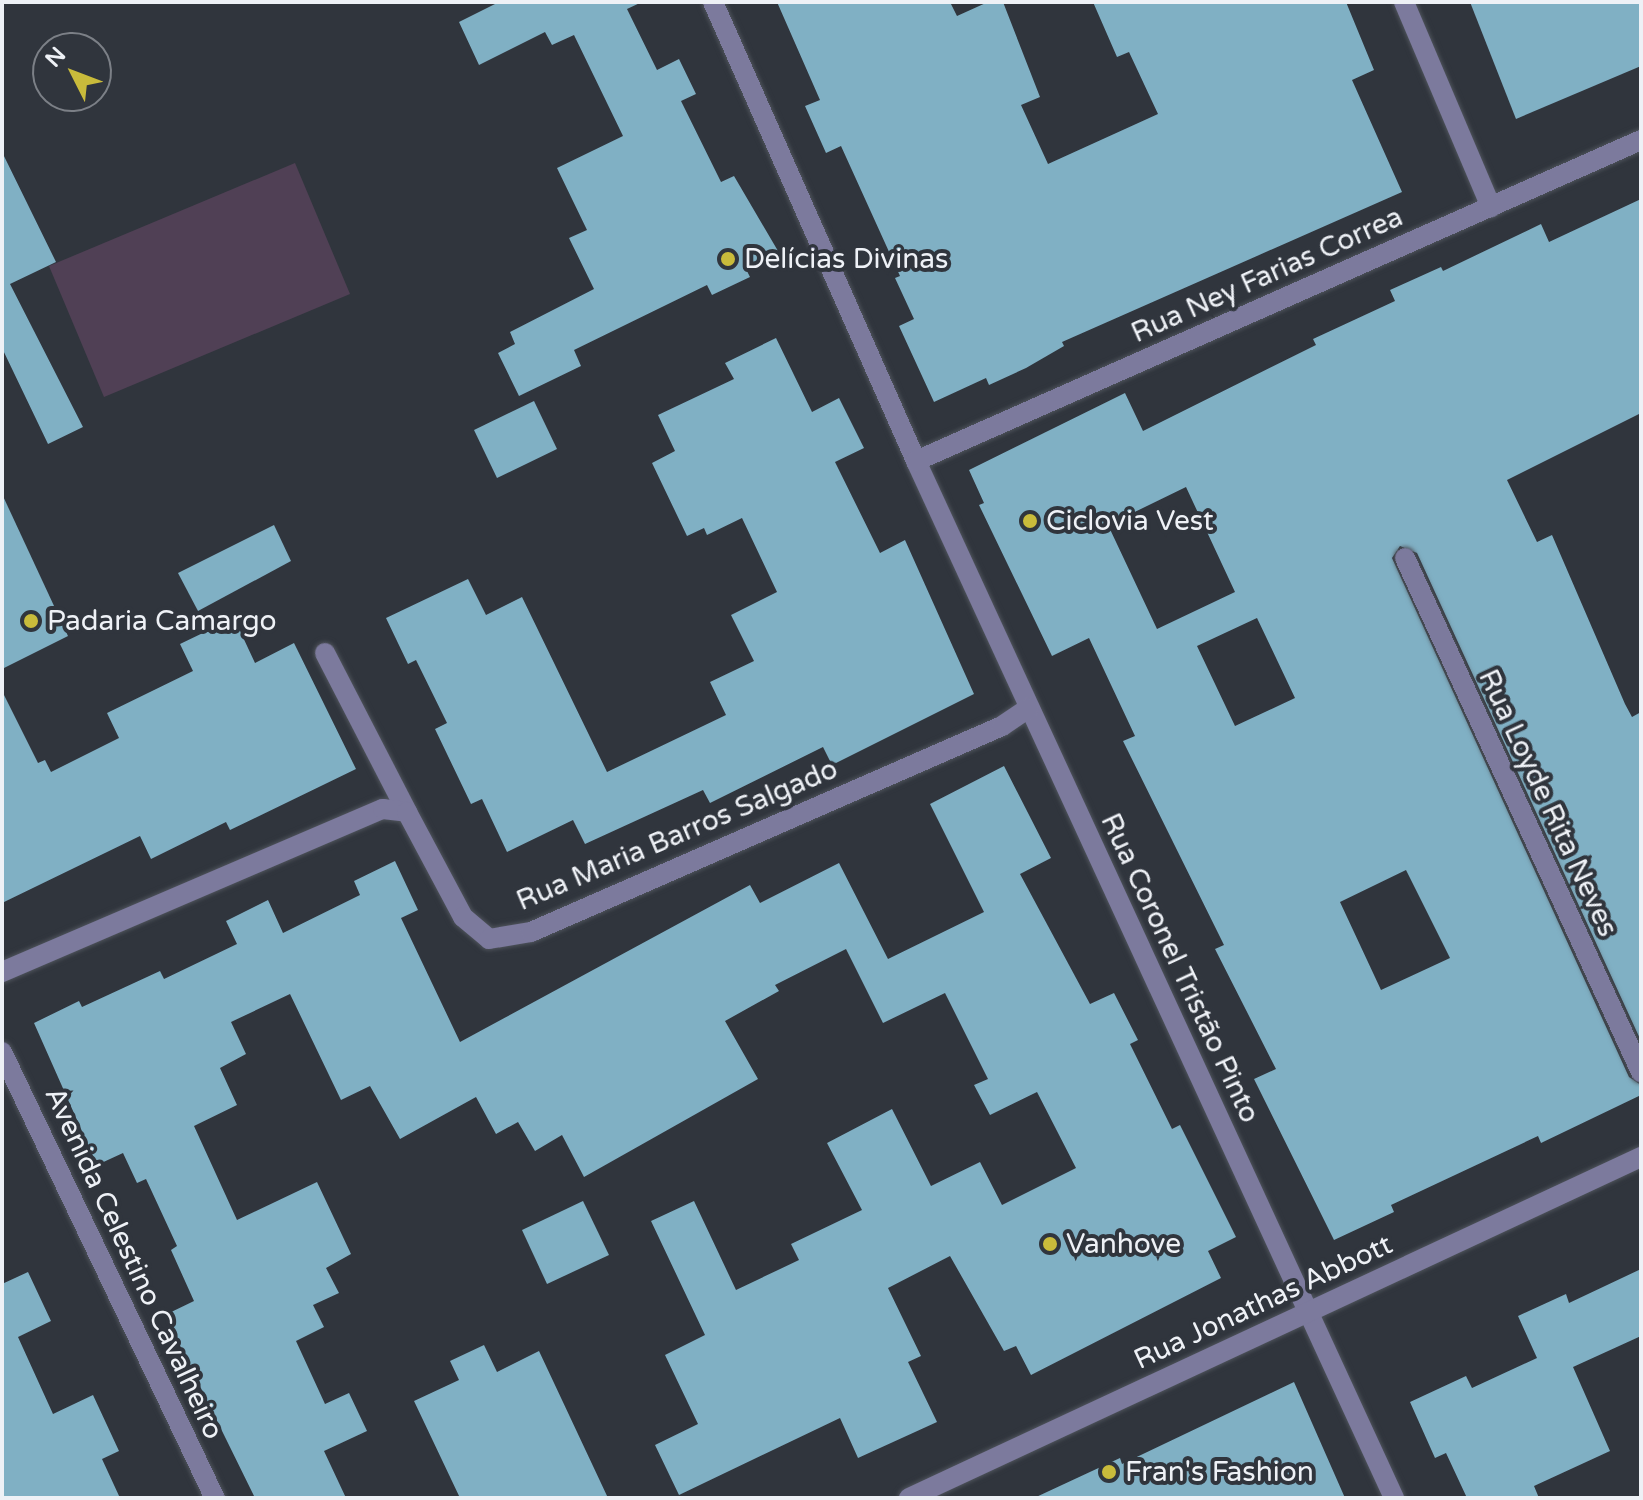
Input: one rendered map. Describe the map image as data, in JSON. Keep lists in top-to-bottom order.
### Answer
{
  "streets": {
    "street": [
      "Rua Ney Farias Correa",
      "Rua Loyde Rita Neves",
      "Rua Maria Barros Salgado",
      "Rua Coronel Tristão Pinto",
      "Avenida Celestino Cavalheiro",
      "Rua Jonathas Abbott"
    ]
  },
  "crossings": [
    ["Rua Ney Farias Correa", "Rua Coronel Tristão Pinto"],
    ["Rua Maria Barros Salgado", "Rua Coronel Tristão Pinto"],
    ["Rua Coronel Tristão Pinto", "Rua Jonathas Abbott"]
  ],
  "places": [
    "Delícias Divinas",
    "Ciclovia Vest",
    "Padaria Camargo",
    "Vanhove",
    "Fran's Fashion"
  ],
  "north": "top left"
}
